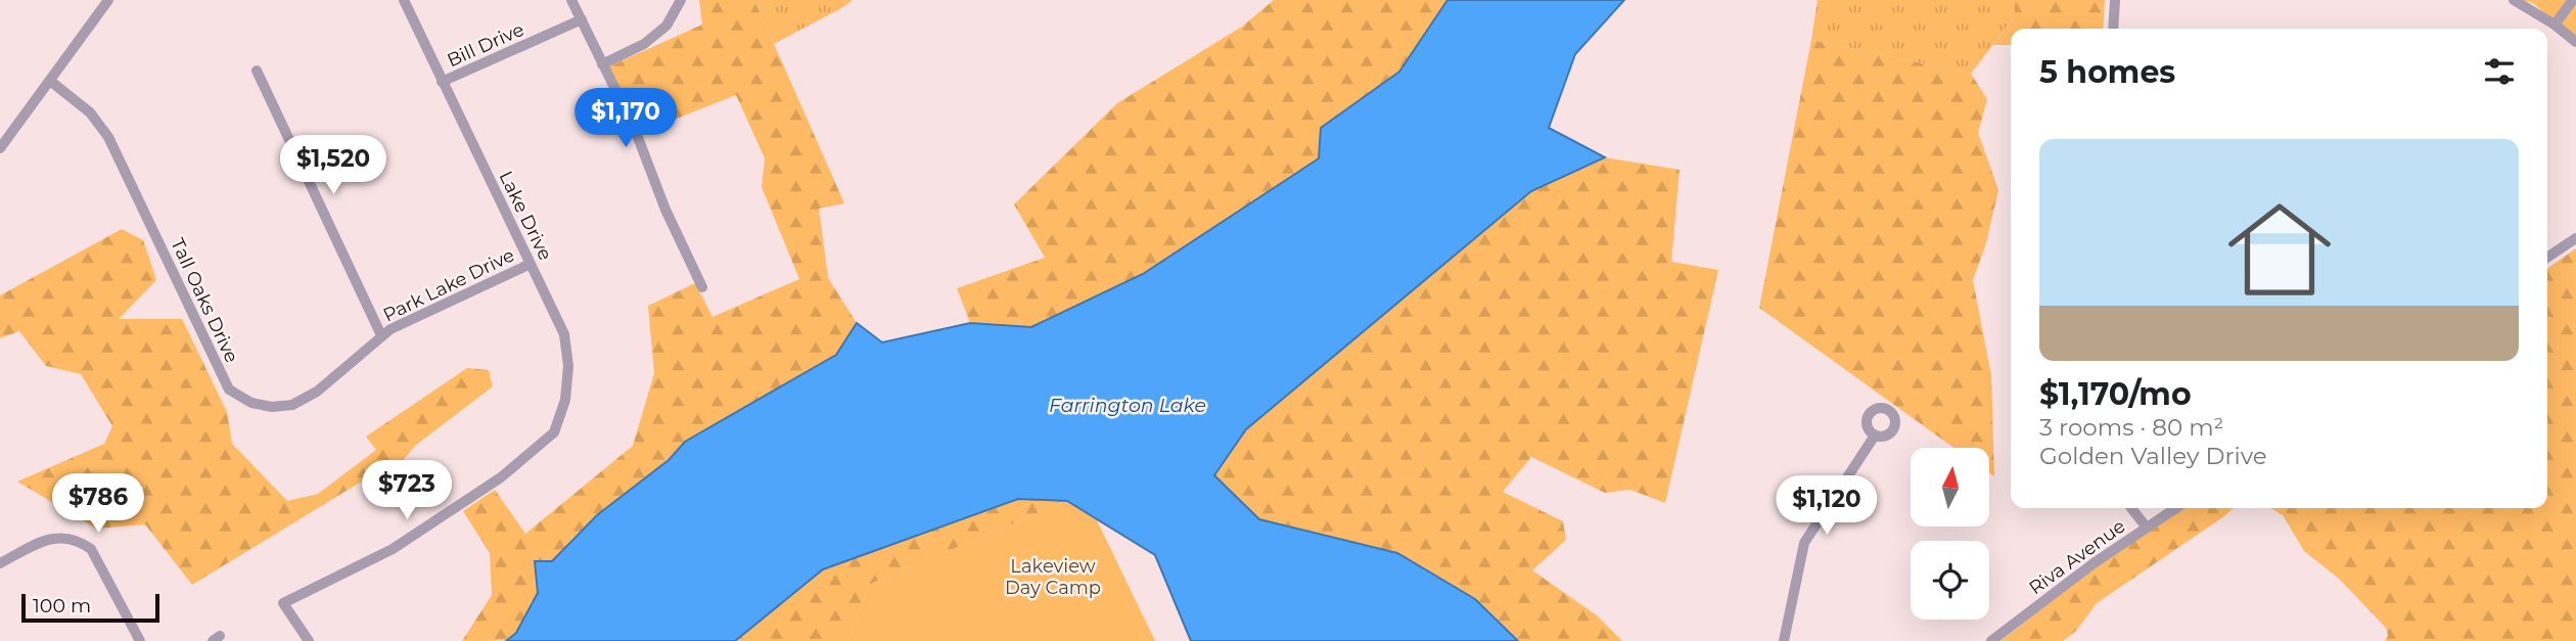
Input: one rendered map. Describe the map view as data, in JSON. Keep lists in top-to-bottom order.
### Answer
{
  "streets": {
    "street": [
      "Bill Drive",
      "Lake Drive",
      "Park Lake Drive",
      "Tall Oaks Drive",
      "Riva Avenue"
    ]
  },
  "crossings": [
    ["Bill Drive", "Lake Drive"],
    ["Lake Drive", "Park Lake Drive"],
    ["Park Lake Drive", "Tall Oaks Drive"]
  ],
  "water": ["Farrington Lake"],
  "parks": ["Lakeview Day Camp"],
  "scale_bar": "100 m",
  "north": "top",
  "page": {
    "heading": "5 homes",
    "price": [
      "$1,170",
      "$1,520",
      "$723",
      "$786",
      "$1,120"
    ],
    "list": [
      {
        "name": "$1,170/mo",
        "note": "3 rooms · 80 m² · Golden Valley Drive"
      }
    ],
    "scale": "100 m"
  }
}
